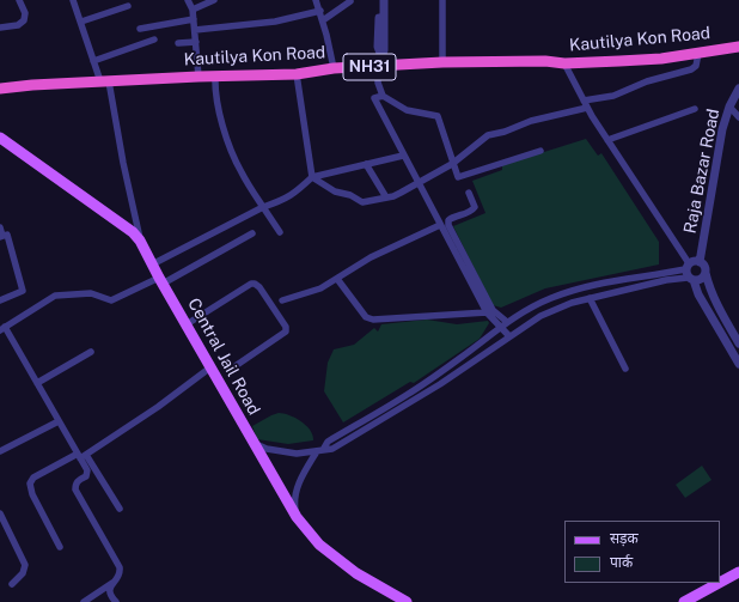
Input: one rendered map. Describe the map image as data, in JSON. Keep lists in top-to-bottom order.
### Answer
{
  "streets": {
    "highway": ["Kautilya Kon Road", "NH31"],
    "main road": ["Central Jail Road"],
    "street": ["Raja Bazar Road"]
  },
  "legend": ["सड़क", "पार्क"]
}
